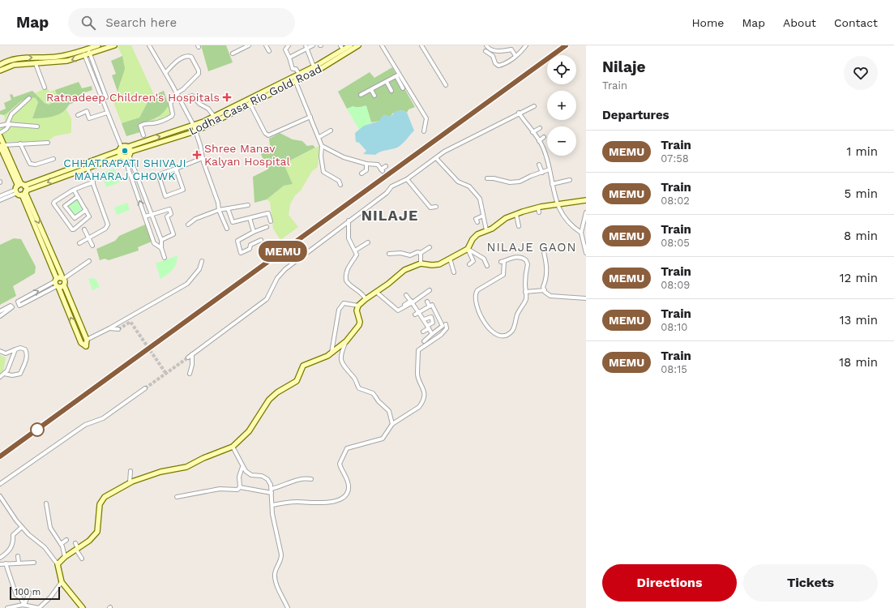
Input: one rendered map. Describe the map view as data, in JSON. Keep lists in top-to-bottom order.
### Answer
{
  "streets": {
    "street": ["Lodha Casa Rio Gold Road"]
  },
  "districts": ["NILAJE", "NILAJE GAON"],
  "places": {
    "health": ["Ratnadeep Children's Hospitals", "Shree Manav Kalyan Hospital"],
    "other": ["CHHATRAPATI SHIVAJI MAHARAJ CHOWK"]
  },
  "scale_bar": "100 m",
  "page": {
    "header": "Map",
    "search": "Search here",
    "nav": [
      "Home",
      "Map",
      "About",
      "Contact"
    ],
    "on_map": "MEMU",
    "heading": [
      ["Nilaje", "Train"],
      "Departures"
    ],
    "map_buttons": ["+", "−"],
    "list": [
      {
        "mark": "MEMU",
        "name": "Train",
        "note": "07:58",
        "value": "1 min"
      },
      {
        "mark": "MEMU",
        "name": "Train",
        "note": "08:02",
        "value": "5 min"
      },
      {
        "mark": "MEMU",
        "name": "Train",
        "note": "08:05",
        "value": "8 min"
      },
      {
        "mark": "MEMU",
        "name": "Train",
        "note": "08:09",
        "value": "12 min"
      },
      {
        "mark": "MEMU",
        "name": "Train",
        "note": "08:10",
        "value": "13 min"
      },
      {
        "mark": "MEMU",
        "name": "Train",
        "note": "08:15",
        "value": "18 min"
      }
    ],
    "buttons": ["Directions", "Tickets"],
    "scale": "100 m"
  }
}
